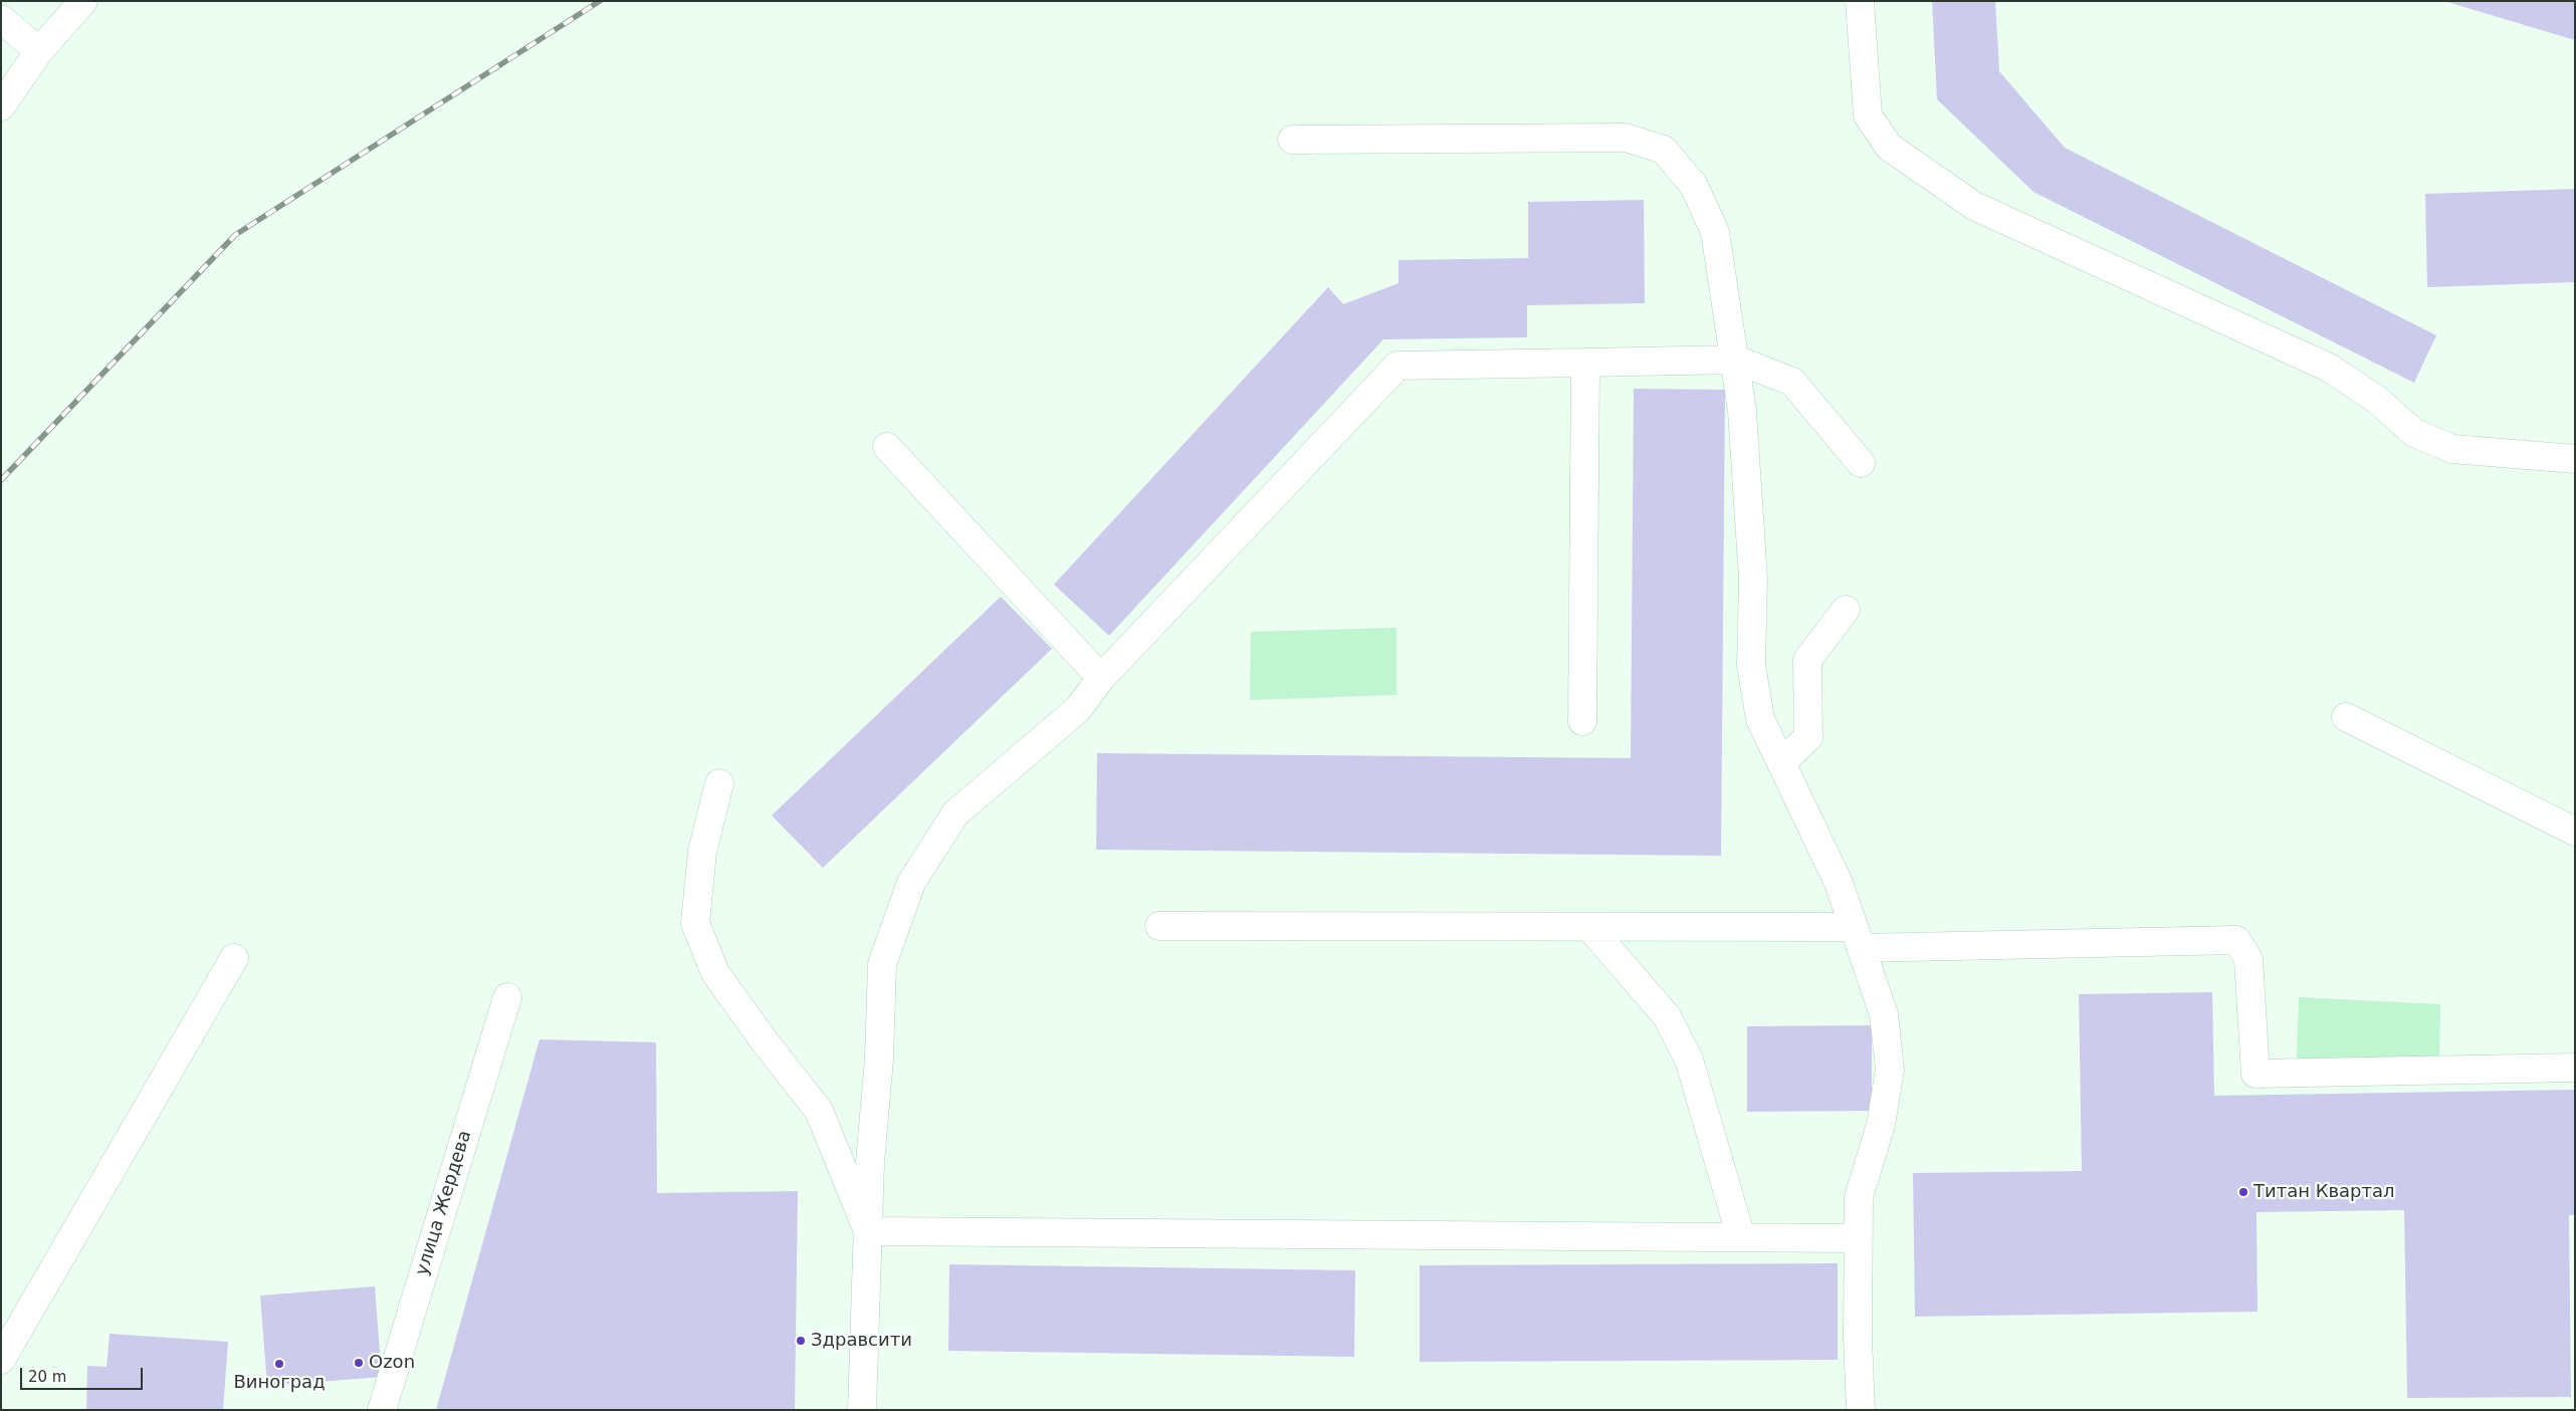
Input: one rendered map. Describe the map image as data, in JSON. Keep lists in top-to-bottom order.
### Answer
{
  "streets": {
    "street": ["улица Жердева"]
  },
  "places": [
    "Титан Квартал",
    "Здравсити",
    "Ozon",
    "Виноград"
  ],
  "scale_bar": "20 m"
}
